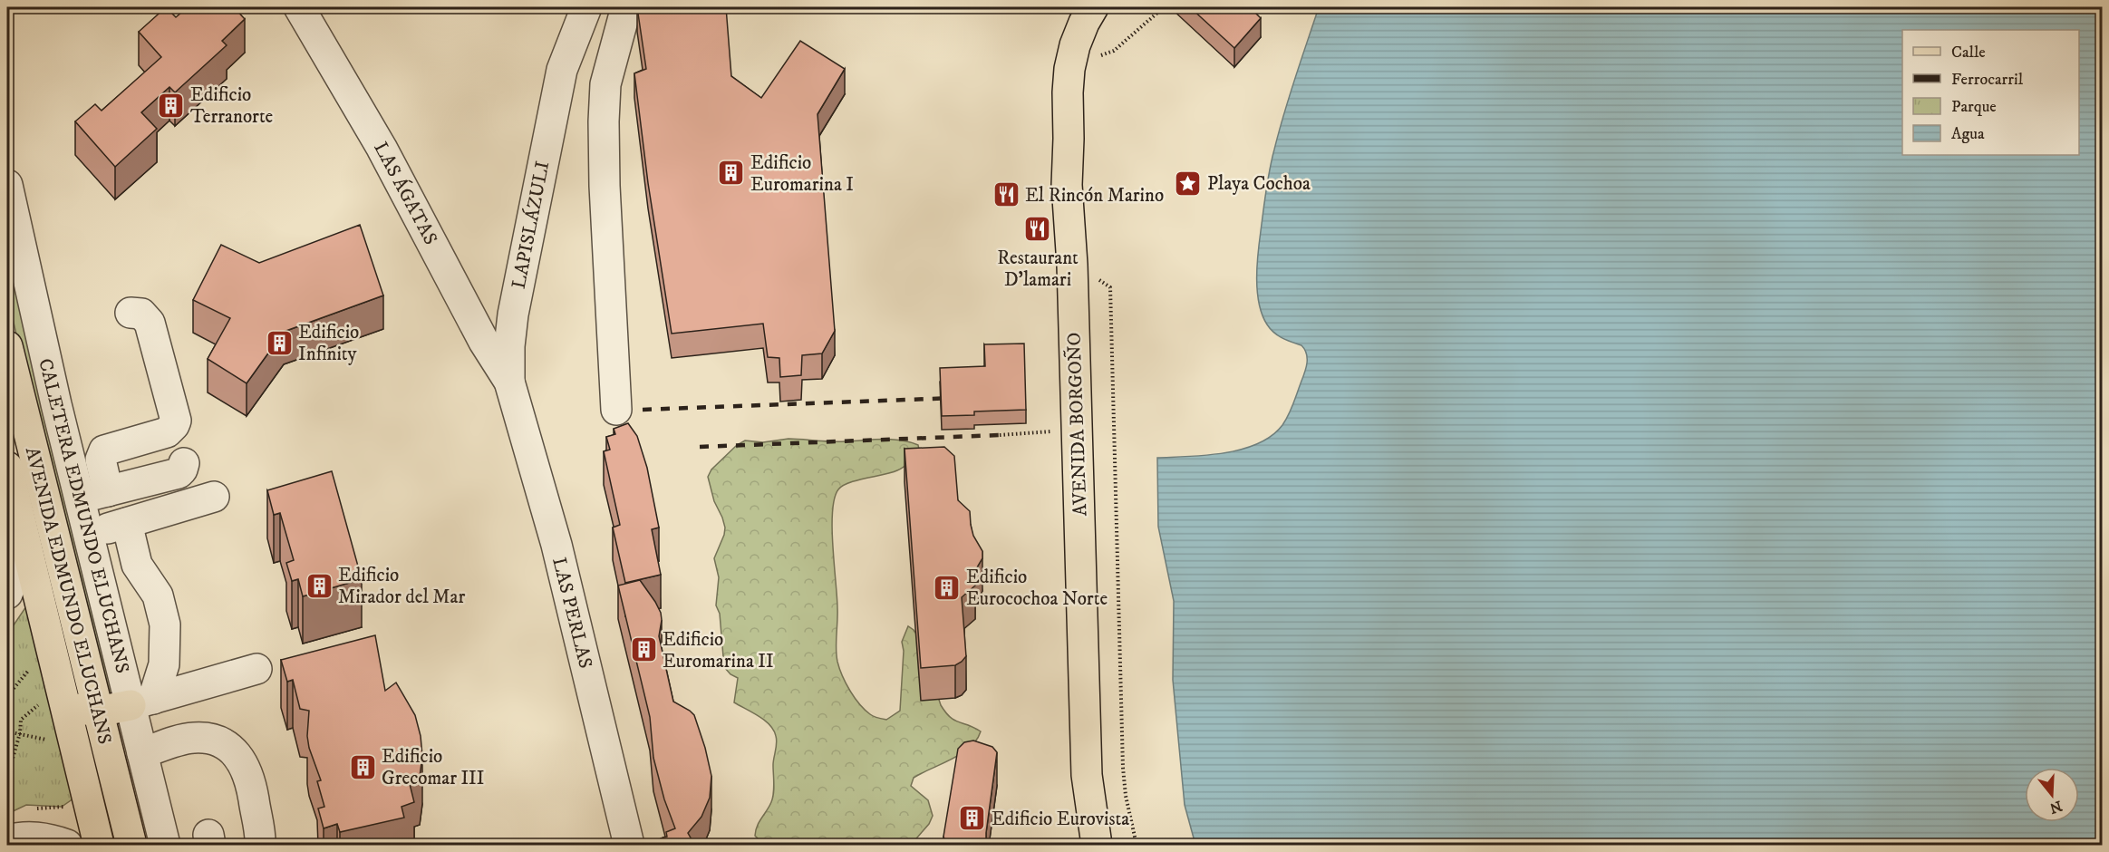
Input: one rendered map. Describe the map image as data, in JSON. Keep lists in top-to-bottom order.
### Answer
{
  "streets": {
    "main road": ["AVENIDA BORGOÑO", "AVENIDA EDMUNDO ELUCHANS"],
    "street": [
      "LAS ÁGATAS",
      "LAPISLÁZULI",
      "CALETERA EDMUNDO ELUCHANS",
      "LAS PERLAS"
    ]
  },
  "crossings": [
    ["LAS ÁGATAS", "LAPISLÁZULI"],
    ["LAS ÁGATAS", "LAS PERLAS"],
    ["LAPISLÁZULI", "LAS PERLAS"]
  ],
  "places": {
    "building": [
      "Edificio Terranorte",
      "Edificio Euromarina I",
      "Edificio Infinity",
      "Edificio Mirador del Mar",
      "Edificio Eurocochoa Norte",
      "Edificio Euromarina II",
      "Edificio Grecomar III",
      "Edificio Eurovista"
    ],
    "place": ["Playa Cochoa"],
    "restaurant": ["El Rincón Marino", "Restaurant D'lamari"]
  },
  "legend": [
    "Calle",
    "Ferrocarril",
    "Parque",
    "Agua"
  ],
  "north": "bottom"
}
